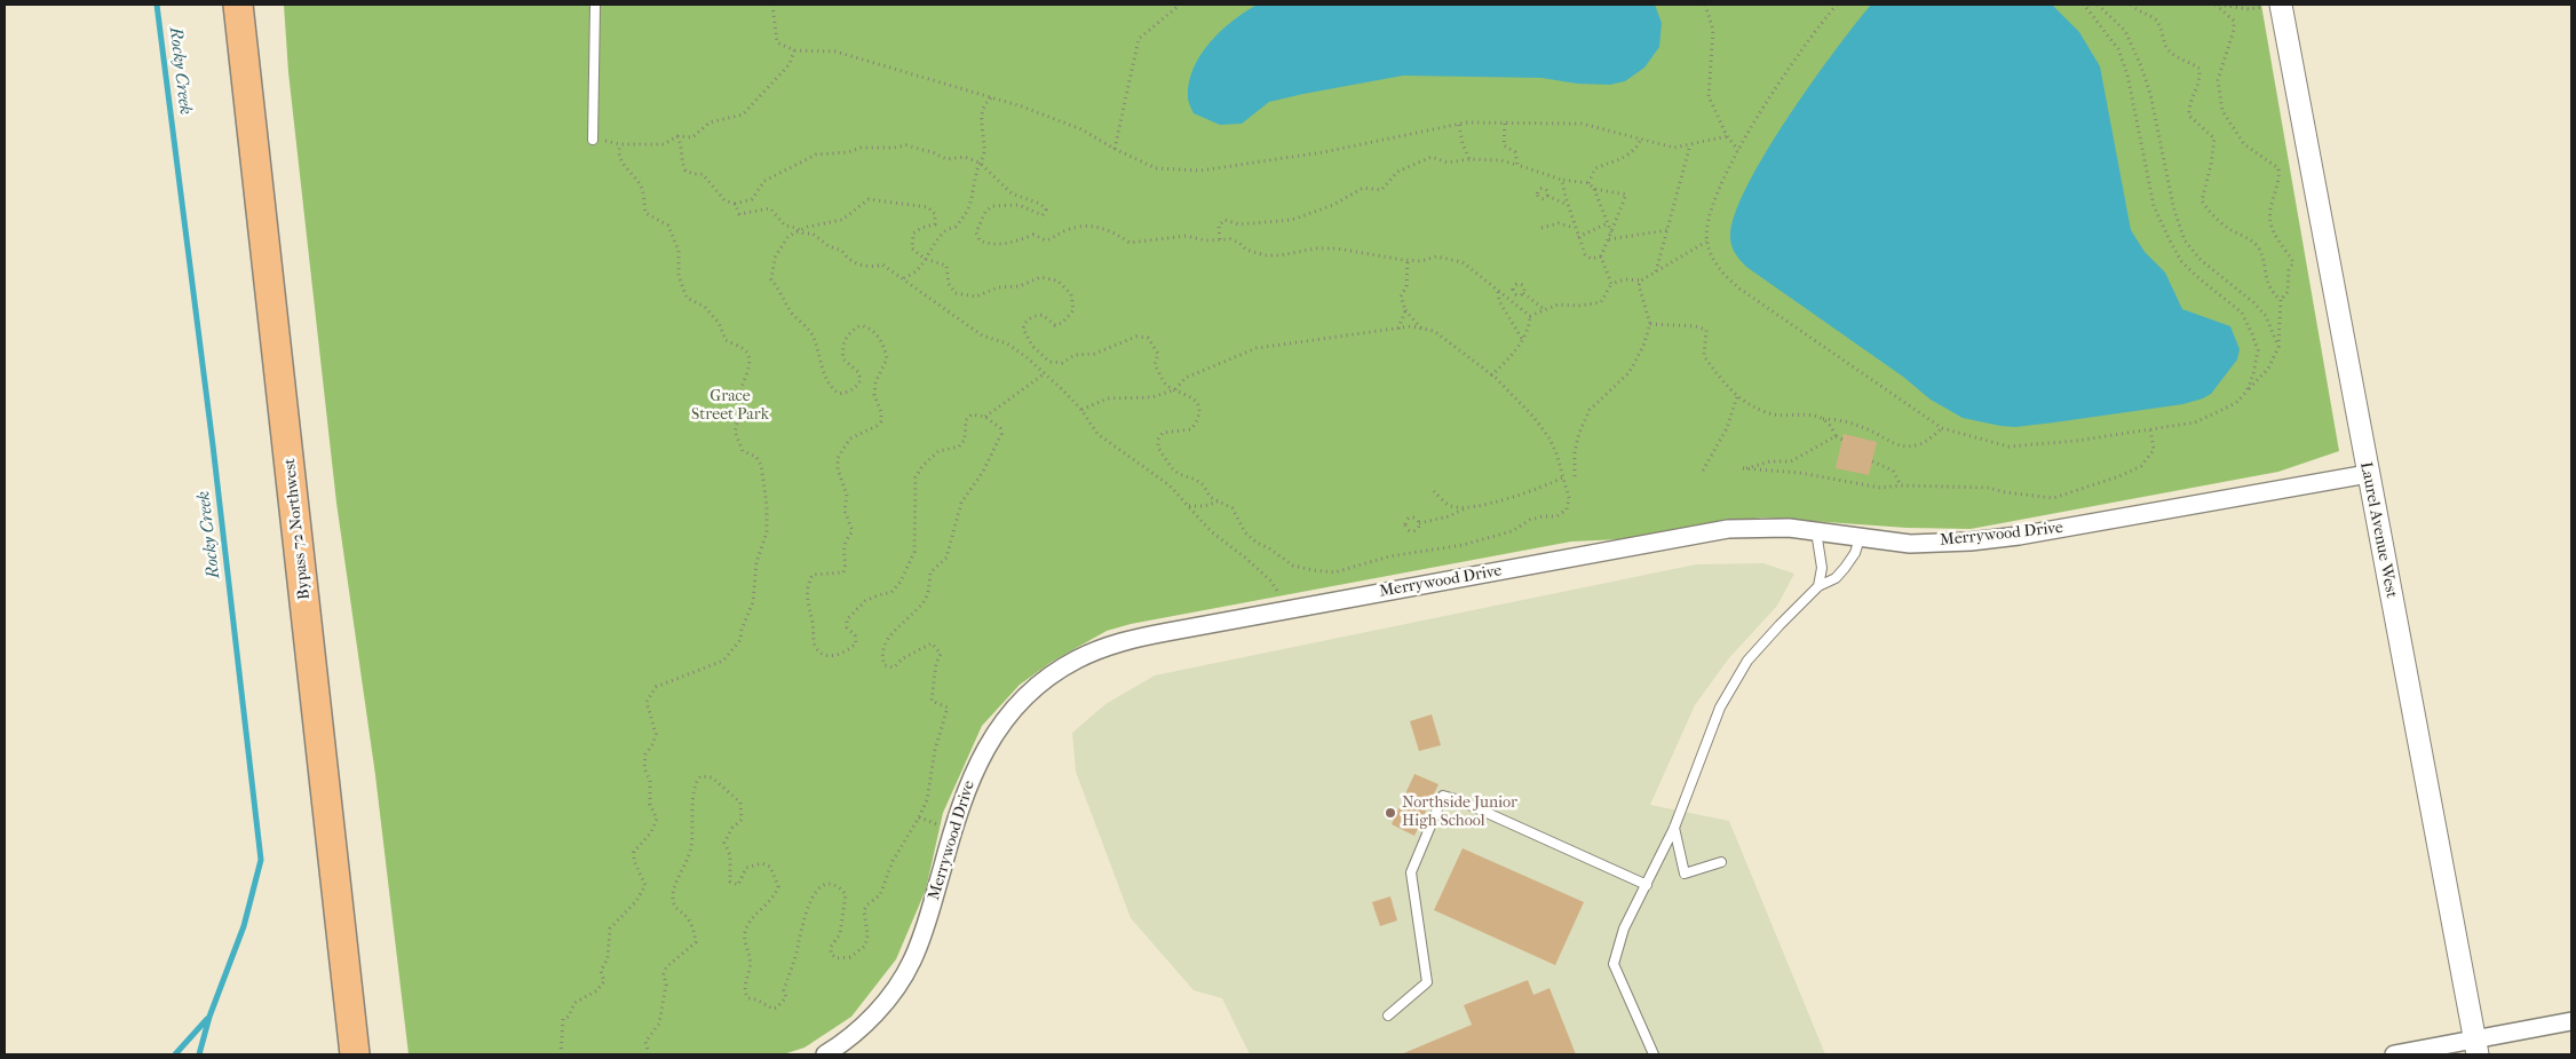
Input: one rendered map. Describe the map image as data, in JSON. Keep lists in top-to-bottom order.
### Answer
{
  "streets": {
    "highway": ["Bypass 72 Northwest"],
    "street": ["Laurel Avenue West", "Merrywood Drive"]
  },
  "crossings": [
    ["Laurel Avenue West", "Merrywood Drive"]
  ],
  "water": ["Rocky Creek"],
  "parks": ["Grace Street Park"],
  "places": ["Northside Junior High School"]
}
